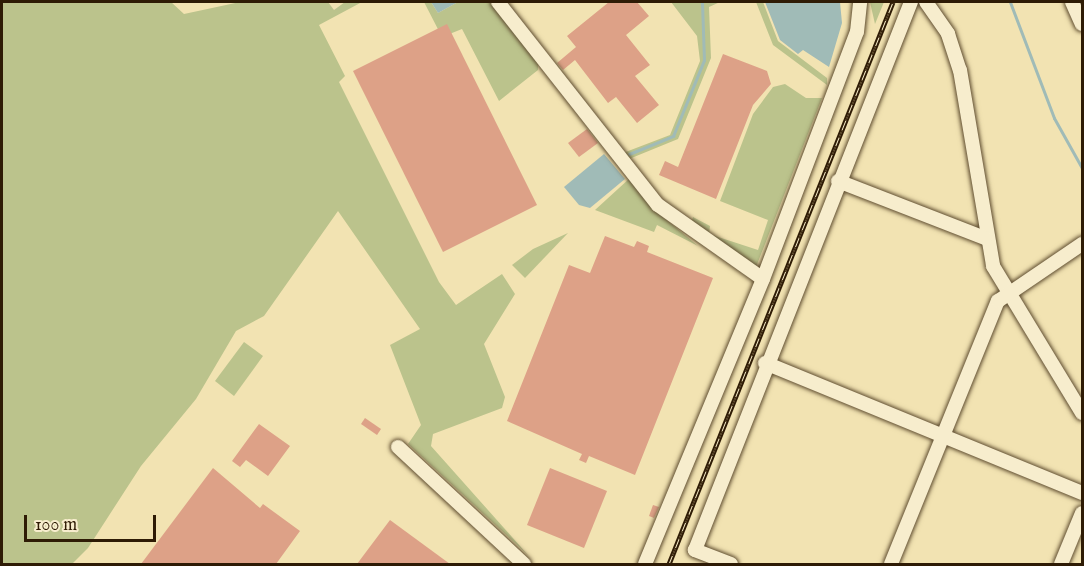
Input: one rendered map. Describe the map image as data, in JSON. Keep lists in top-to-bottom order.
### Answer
{
  "scale_bar": "100 m"
}
